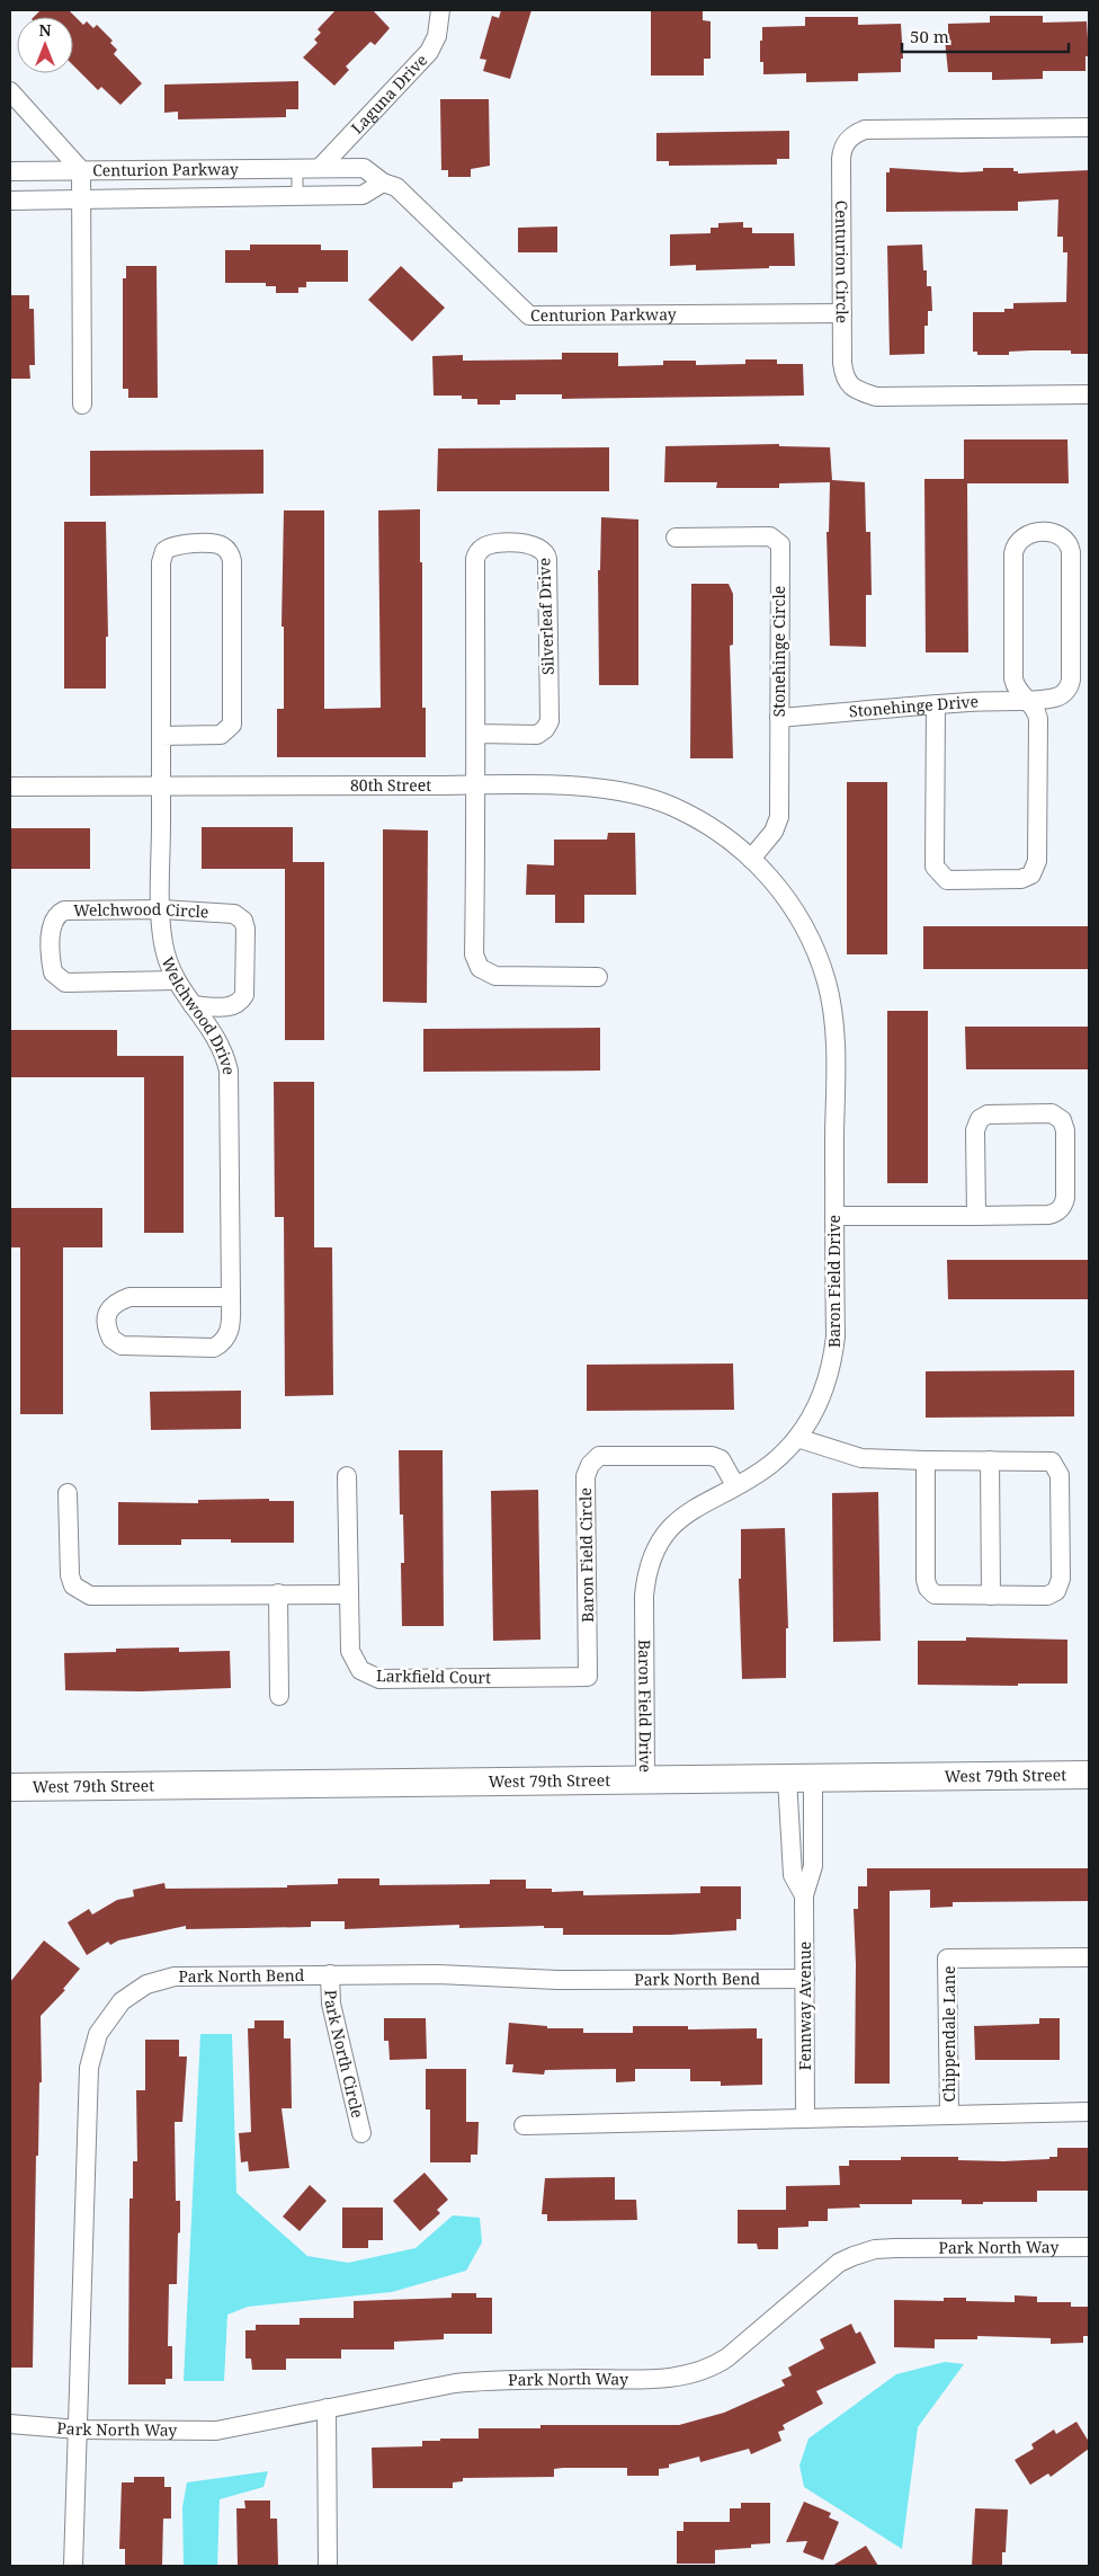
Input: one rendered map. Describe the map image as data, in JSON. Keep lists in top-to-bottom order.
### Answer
{
  "streets": {
    "main road": ["West 79th Street"],
    "street": [
      "Laguna Drive",
      "Centurion Parkway",
      "Centurion Circle",
      "Silverleaf Drive",
      "Stonehinge Circle",
      "Stonehinge Drive",
      "80th Street",
      "Welchwood Circle",
      "Welchwood Drive",
      "Baron Field Drive",
      "Baron Field Circle",
      "Larkfield Court",
      "Park North Bend",
      "Fennway Avenue",
      "Chippendale Lane",
      "Park North Circle",
      "Park North Way"
    ]
  },
  "crossings": [
    ["Laguna Drive", "Centurion Parkway"],
    ["Centurion Parkway", "Centurion Circle"],
    ["Silverleaf Drive", "80th Street"],
    ["Stonehinge Circle", "Stonehinge Drive"],
    ["Stonehinge Circle", "80th Street"],
    ["Stonehinge Circle", "Baron Field Drive"],
    ["80th Street", "Welchwood Drive"],
    ["80th Street", "Baron Field Drive"],
    ["Welchwood Circle", "Welchwood Drive"],
    ["Baron Field Drive", "Baron Field Circle"],
    ["Baron Field Drive", "West 79th Street"],
    ["Baron Field Circle", "Larkfield Court"],
    ["West 79th Street", "Fennway Avenue"],
    ["Park North Bend", "Fennway Avenue"],
    ["Park North Bend", "Park North Circle"],
    ["Park North Bend", "Park North Way"]
  ],
  "scale_bar": "50 m",
  "north": "top"
}
